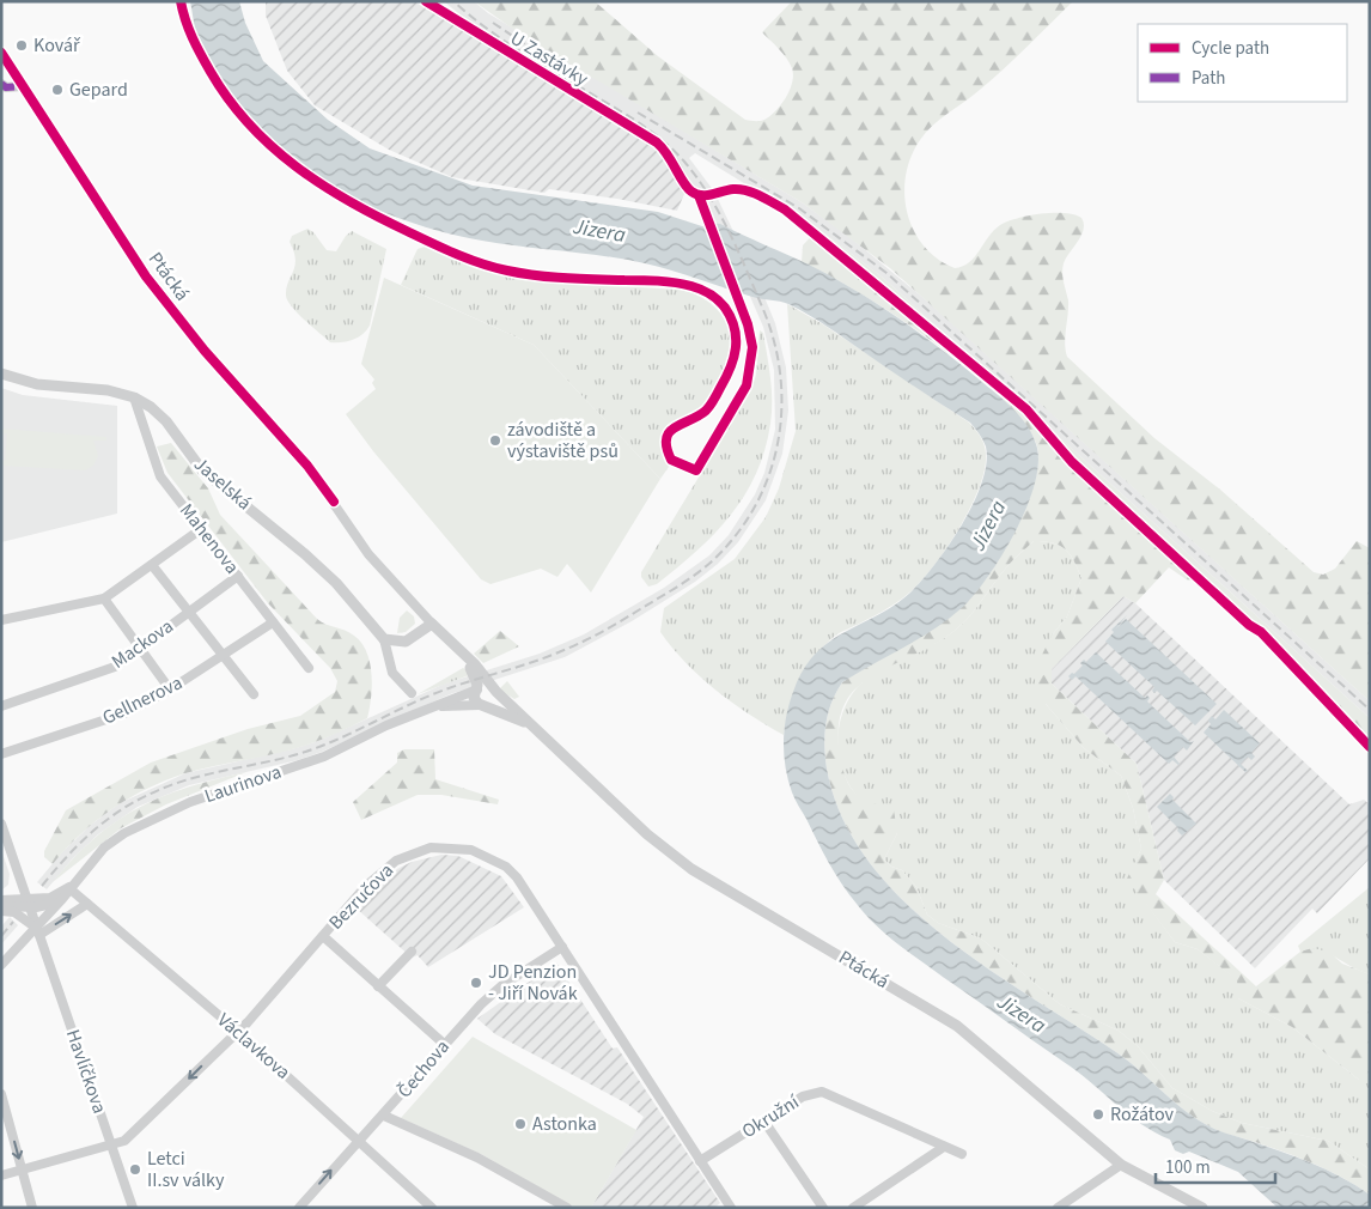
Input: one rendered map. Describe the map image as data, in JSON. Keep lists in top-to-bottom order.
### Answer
{
  "streets": {
    "street": [
      "U Zastávky",
      "Ptácká",
      "Jaselská",
      "Mahenova",
      "Mackova",
      "Gellnerova",
      "Laurinova",
      "Bezručova",
      "Václavkova",
      "Čechova",
      "Havlíčkova",
      "Okružní"
    ]
  },
  "crossings": [
    ["Ptácká", "Laurinova"],
    ["Jaselská", "Mahenova"],
    ["Mahenova", "Mackova"],
    ["Mahenova", "Gellnerova"],
    ["Laurinova", "Václavkova"],
    ["Laurinova", "Havlíčkova"],
    ["Bezručova", "Václavkova"],
    ["Bezručova", "Čechova"],
    ["Bezručova", "Havlíčkova"],
    ["Bezručova", "Okružní"],
    ["Václavkova", "Čechova"]
  ],
  "water": ["Jizera"],
  "places": [
    "Kovář",
    "Gepard",
    "závodiště a výstaviště psů",
    "JD Penzion - Jiří Novák",
    "Rožátov",
    "Astonka",
    "Letci II.sv války"
  ],
  "legend": ["Cycle path", "Path"],
  "scale_bar": "100 m"
}
